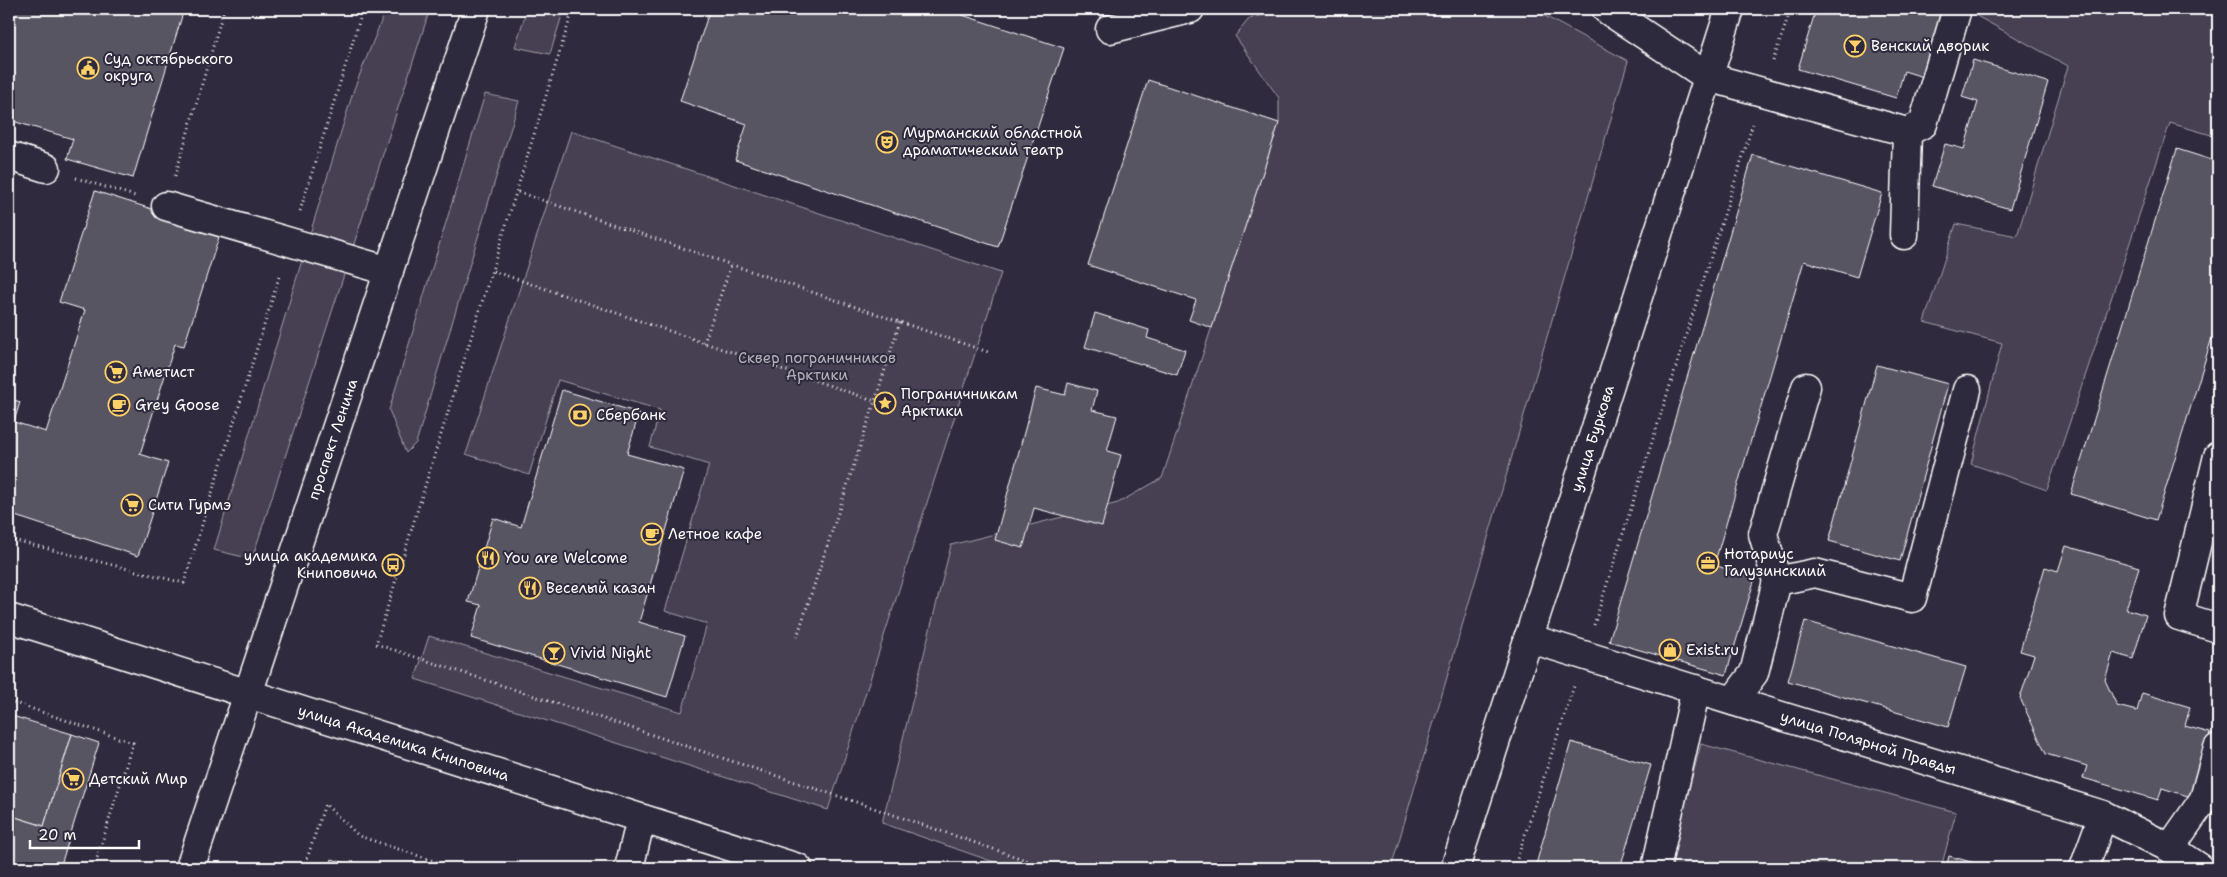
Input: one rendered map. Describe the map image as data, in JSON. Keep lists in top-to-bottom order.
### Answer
{
  "streets": {
    "main road": [
      "проспект Ленина",
      "улица Буркова",
      "улица Академика Книповича",
      "улица Полярной Правды"
    ]
  },
  "crossings": [
    ["проспект Ленина", "улица Академика Книповича"],
    ["улица Буркова", "улица Полярной Правды"]
  ],
  "parks": ["Сквер пограничников Арктики"],
  "places": {
    "bar": ["Венский дворик", "Vivid Night"],
    "public building": ["Суд октябрьского округа"],
    "theatre": ["Мурманский областной драматический театр"],
    "supermarket": ["Аметист", "Сити Гурмэ", "Детский Мир"],
    "place": ["Пограничникам Арктики"],
    "cafe": ["Grey Goose", "Летное кафе"],
    "bank": ["Сбербанк"],
    "restaurant": ["You are Welcome", "Веселый казан"],
    "office": ["Нотариус Галузинскиий"],
    "bus stop": ["улица академика Книповича"],
    "shop": ["Exist.ru"]
  },
  "scale_bar": "20 m"
}
